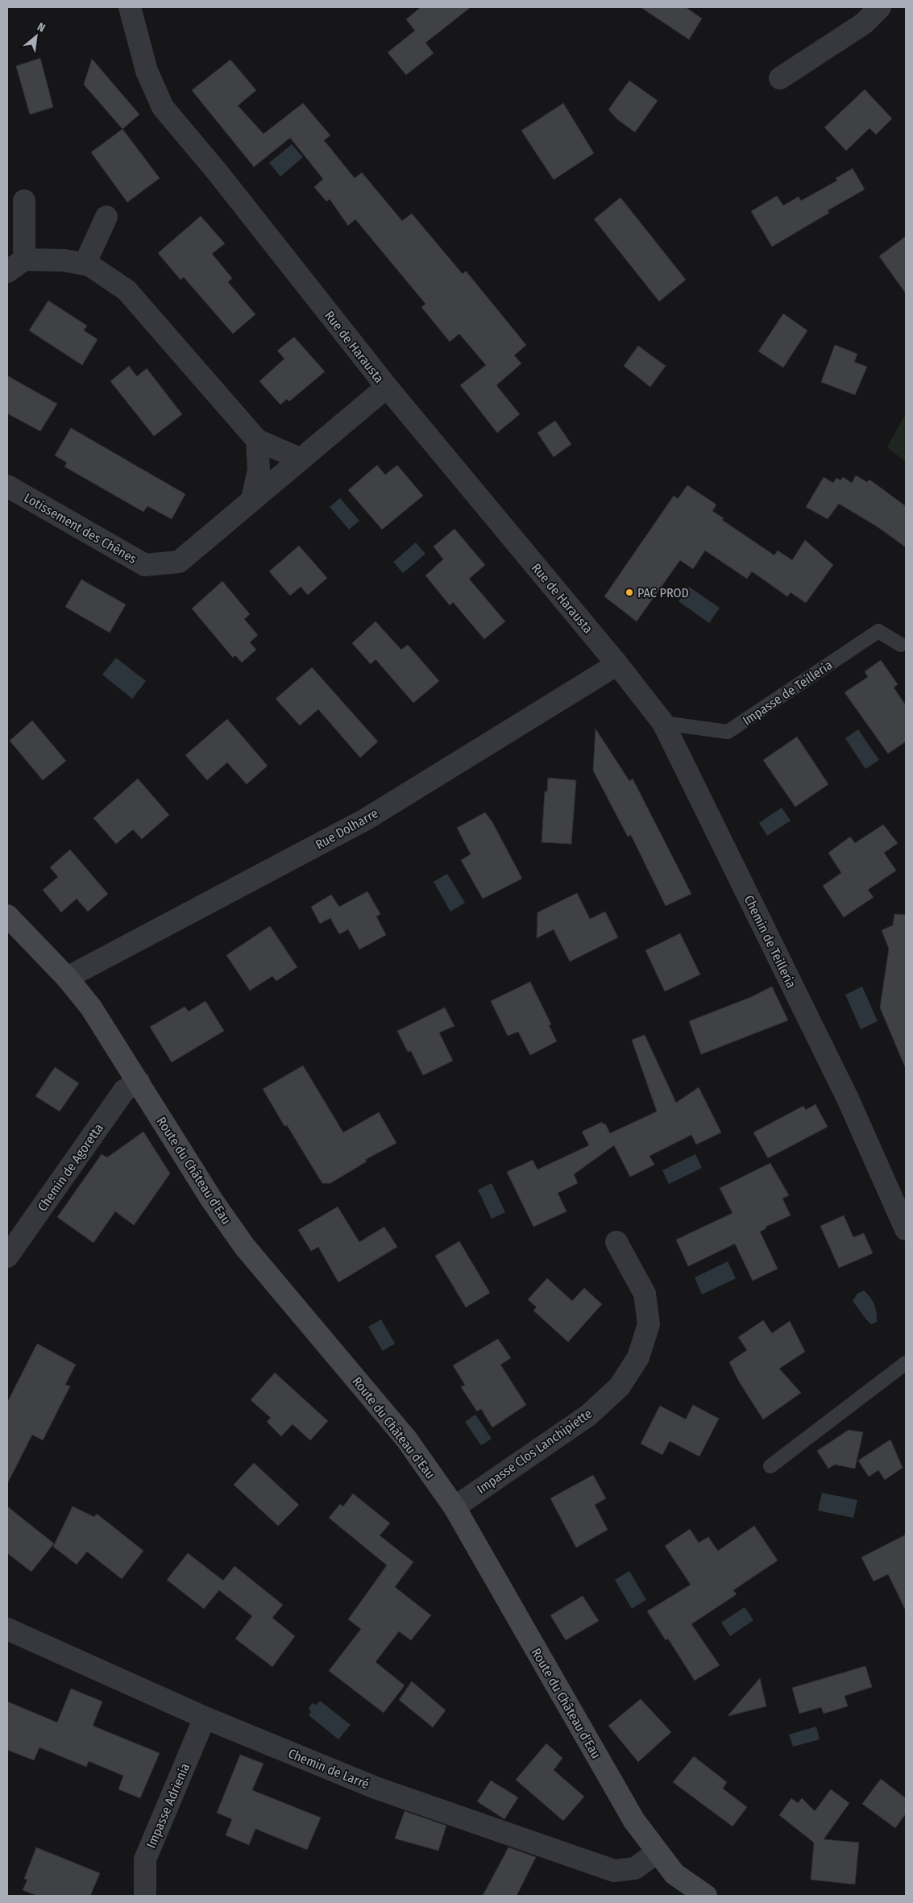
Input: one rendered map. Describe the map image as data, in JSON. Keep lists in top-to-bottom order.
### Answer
{
  "streets": {
    "street": [
      "Rue de Harausta",
      "Lotissement des Chênes",
      "Rue Dolharre",
      "Chemin de Teilleria",
      "Chemin de Agoretta",
      "Route du Château d'Eau",
      "Impasse Clos Lanchipiette",
      "Chemin de Larré",
      "Impasse Adrienia"
    ],
    "lane": ["Impasse de Teilleria"]
  },
  "crossings": [
    ["Rue de Harausta", "Lotissement des Chênes"],
    ["Rue de Harausta", "Rue Dolharre"],
    ["Rue de Harausta", "Chemin de Teilleria"],
    ["Impasse de Teilleria", "Chemin de Teilleria"],
    ["Rue Dolharre", "Chemin de Teilleria"],
    ["Rue Dolharre", "Route du Château d'Eau"],
    ["Chemin de Agoretta", "Route du Château d'Eau"],
    ["Route du Château d'Eau", "Impasse Clos Lanchipiette"],
    ["Route du Château d'Eau", "Chemin de Larré"],
    ["Chemin de Larré", "Impasse Adrienia"]
  ],
  "places": ["PAC PROD"],
  "north": "top right"
}
